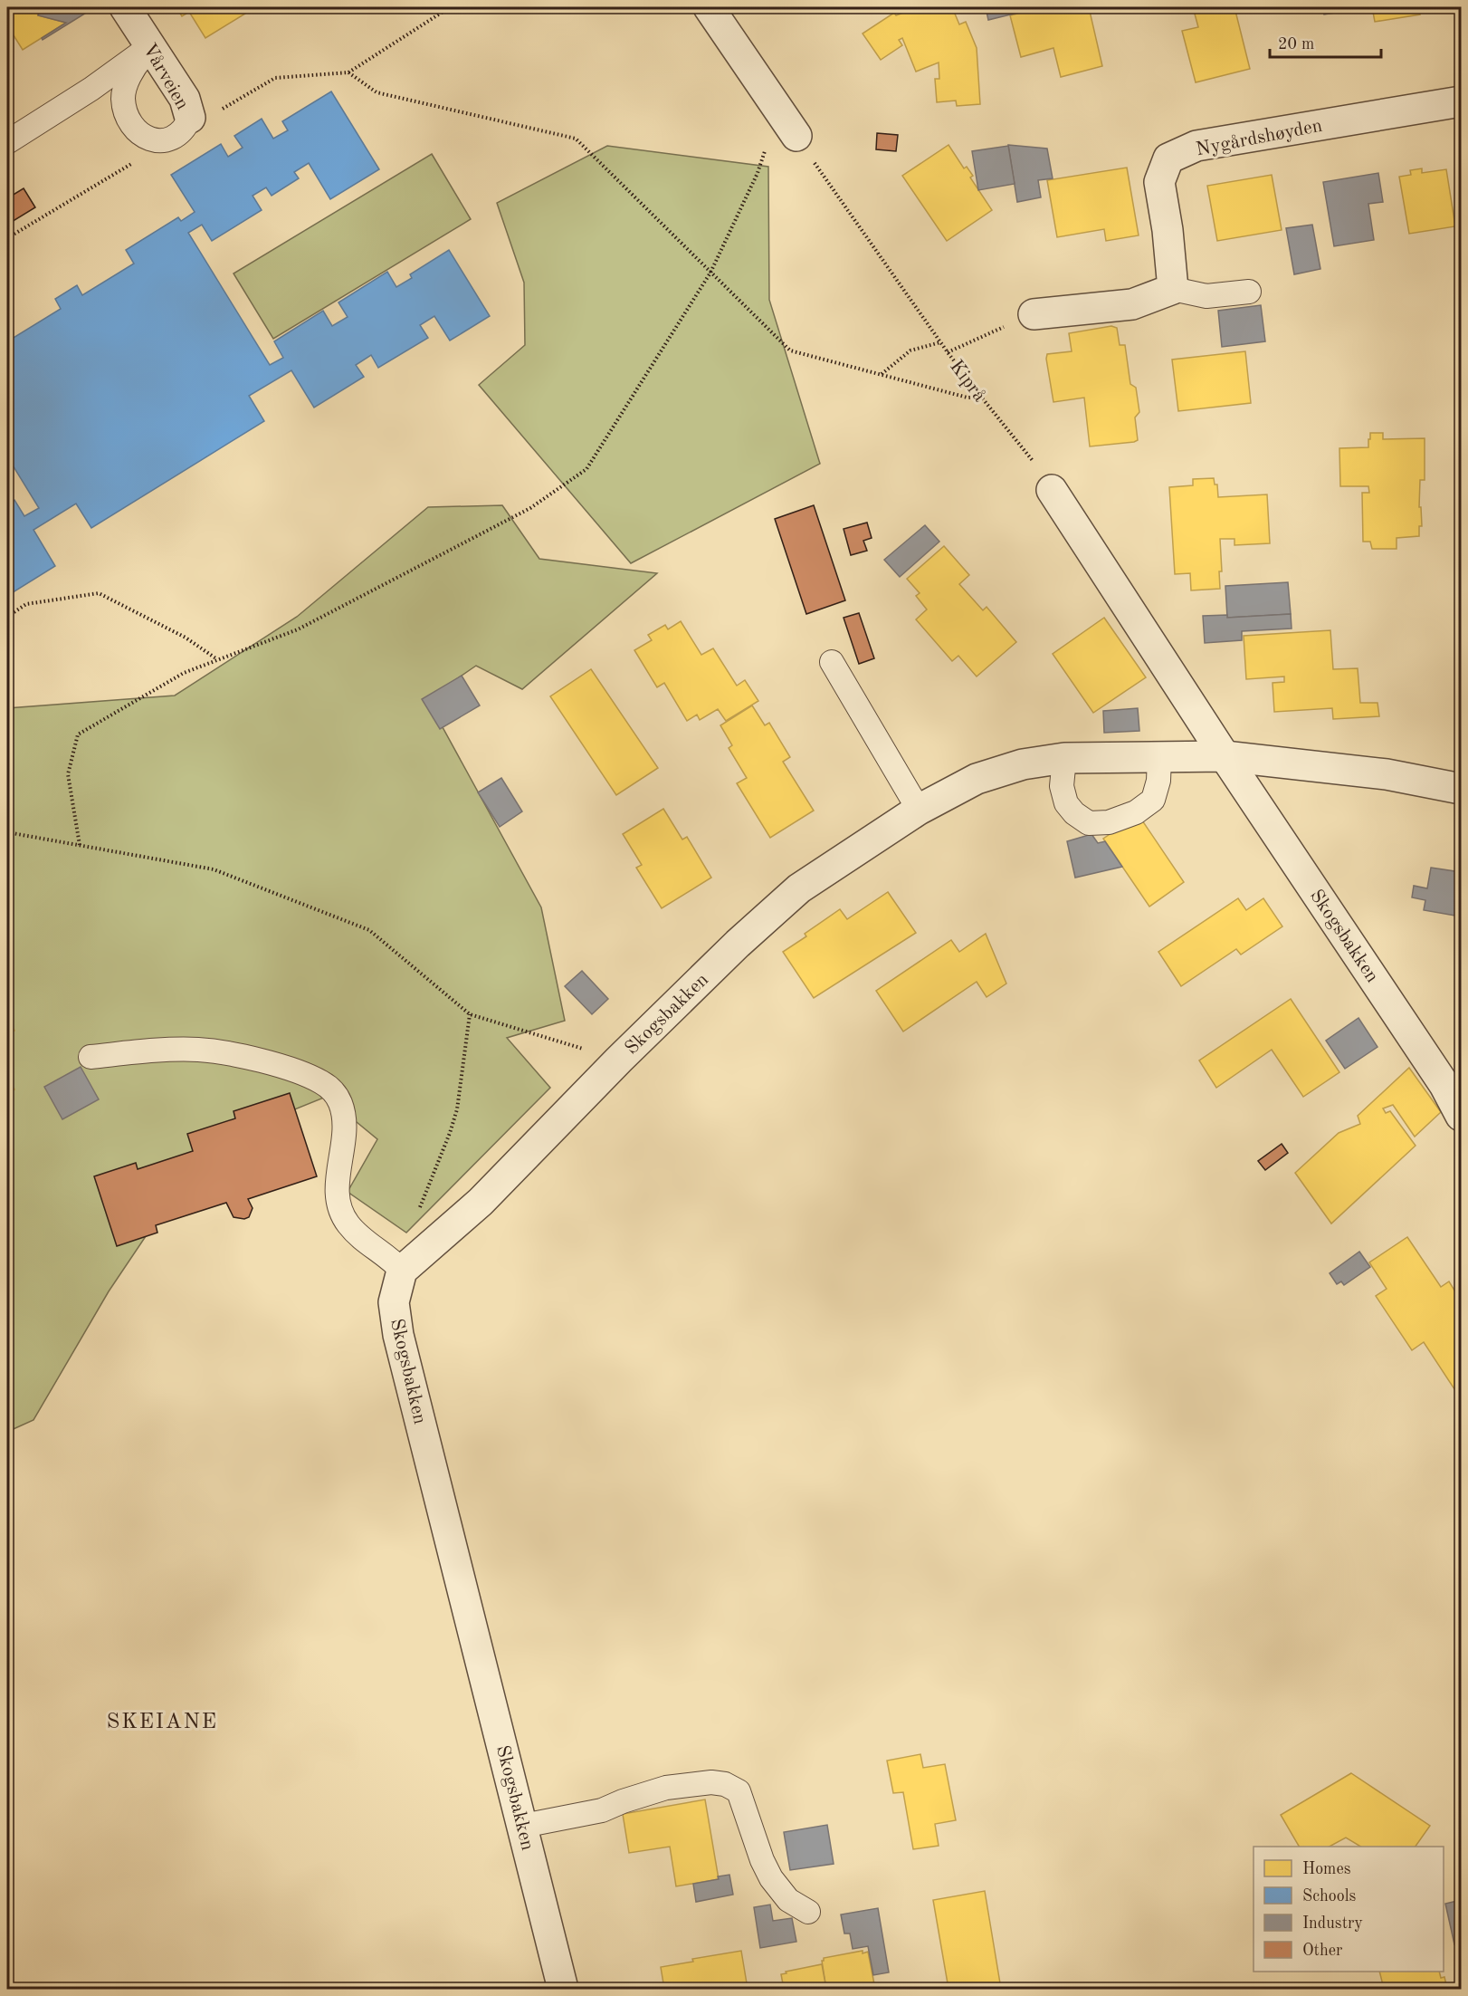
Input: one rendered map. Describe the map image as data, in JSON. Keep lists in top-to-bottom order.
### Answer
{
  "streets": {
    "street": ["Vårveien", "Nygårdshøyden", "Skogsbakken"],
    "path": ["Kiprå"]
  },
  "districts": ["SKEIANE"],
  "legend": [
    "Homes",
    "Schools",
    "Industry",
    "Other"
  ],
  "scale_bar": "20 m"
}
